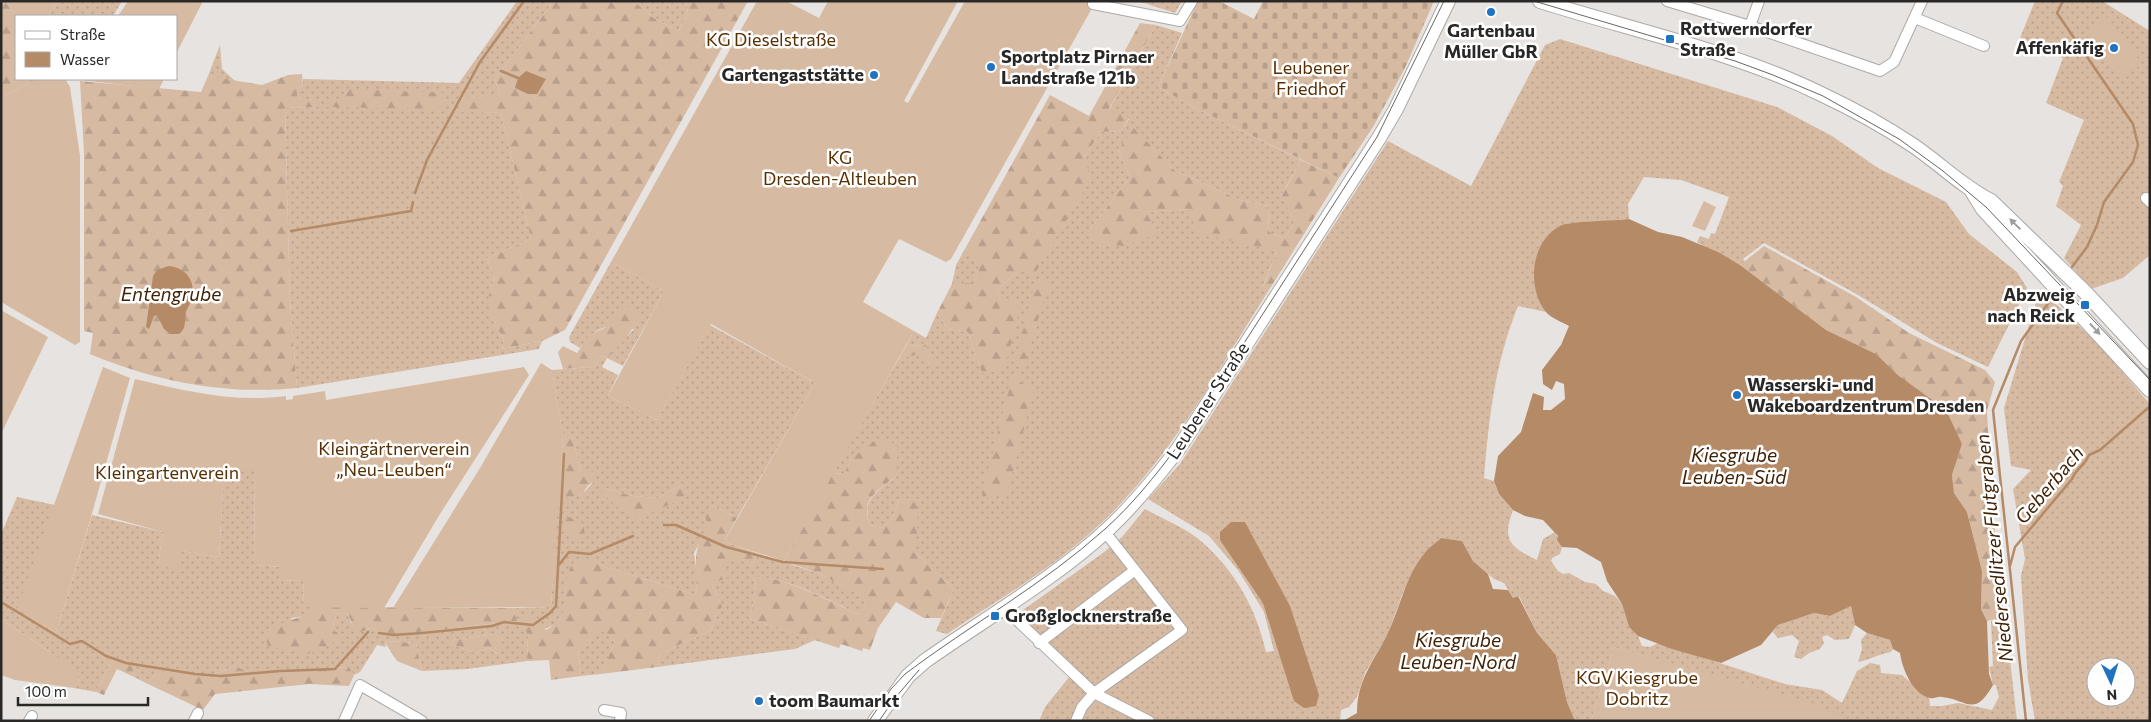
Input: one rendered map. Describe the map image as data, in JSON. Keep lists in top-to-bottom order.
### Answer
{
  "streets": {
    "street": ["Leubener Straße"]
  },
  "water": [
    "Entengrube",
    "Kiesgrube Leuben-Süd",
    "Geberbach",
    "Niedersedlitzer Flutgraben",
    "Kiesgrube Leuben-Nord"
  ],
  "parks": [
    "KG Dieselstraße",
    "Leubener Friedhof",
    "KG Dresden-Altleuben",
    "Kleingärtnerverein „Neu-Leuben“",
    "Kleingartenverein",
    "KGV Kiesgrube Dobritz"
  ],
  "places": {
    "other": [
      "Gartenbau Müller GbR",
      "Affenkäfig",
      "Sportplatz Pirnaer Landstraße 121b",
      "Gartengaststätte",
      "Wasserski- und Wakeboardzentrum Dresden",
      "toom Baumarkt"
    ],
    "transit": ["Rottwerndorfer Straße", "Abzweig nach Reick", "Großglocknerstraße"]
  },
  "legend": ["Straße", "Wasser"],
  "scale_bar": "100 m",
  "north": "bottom"
}
